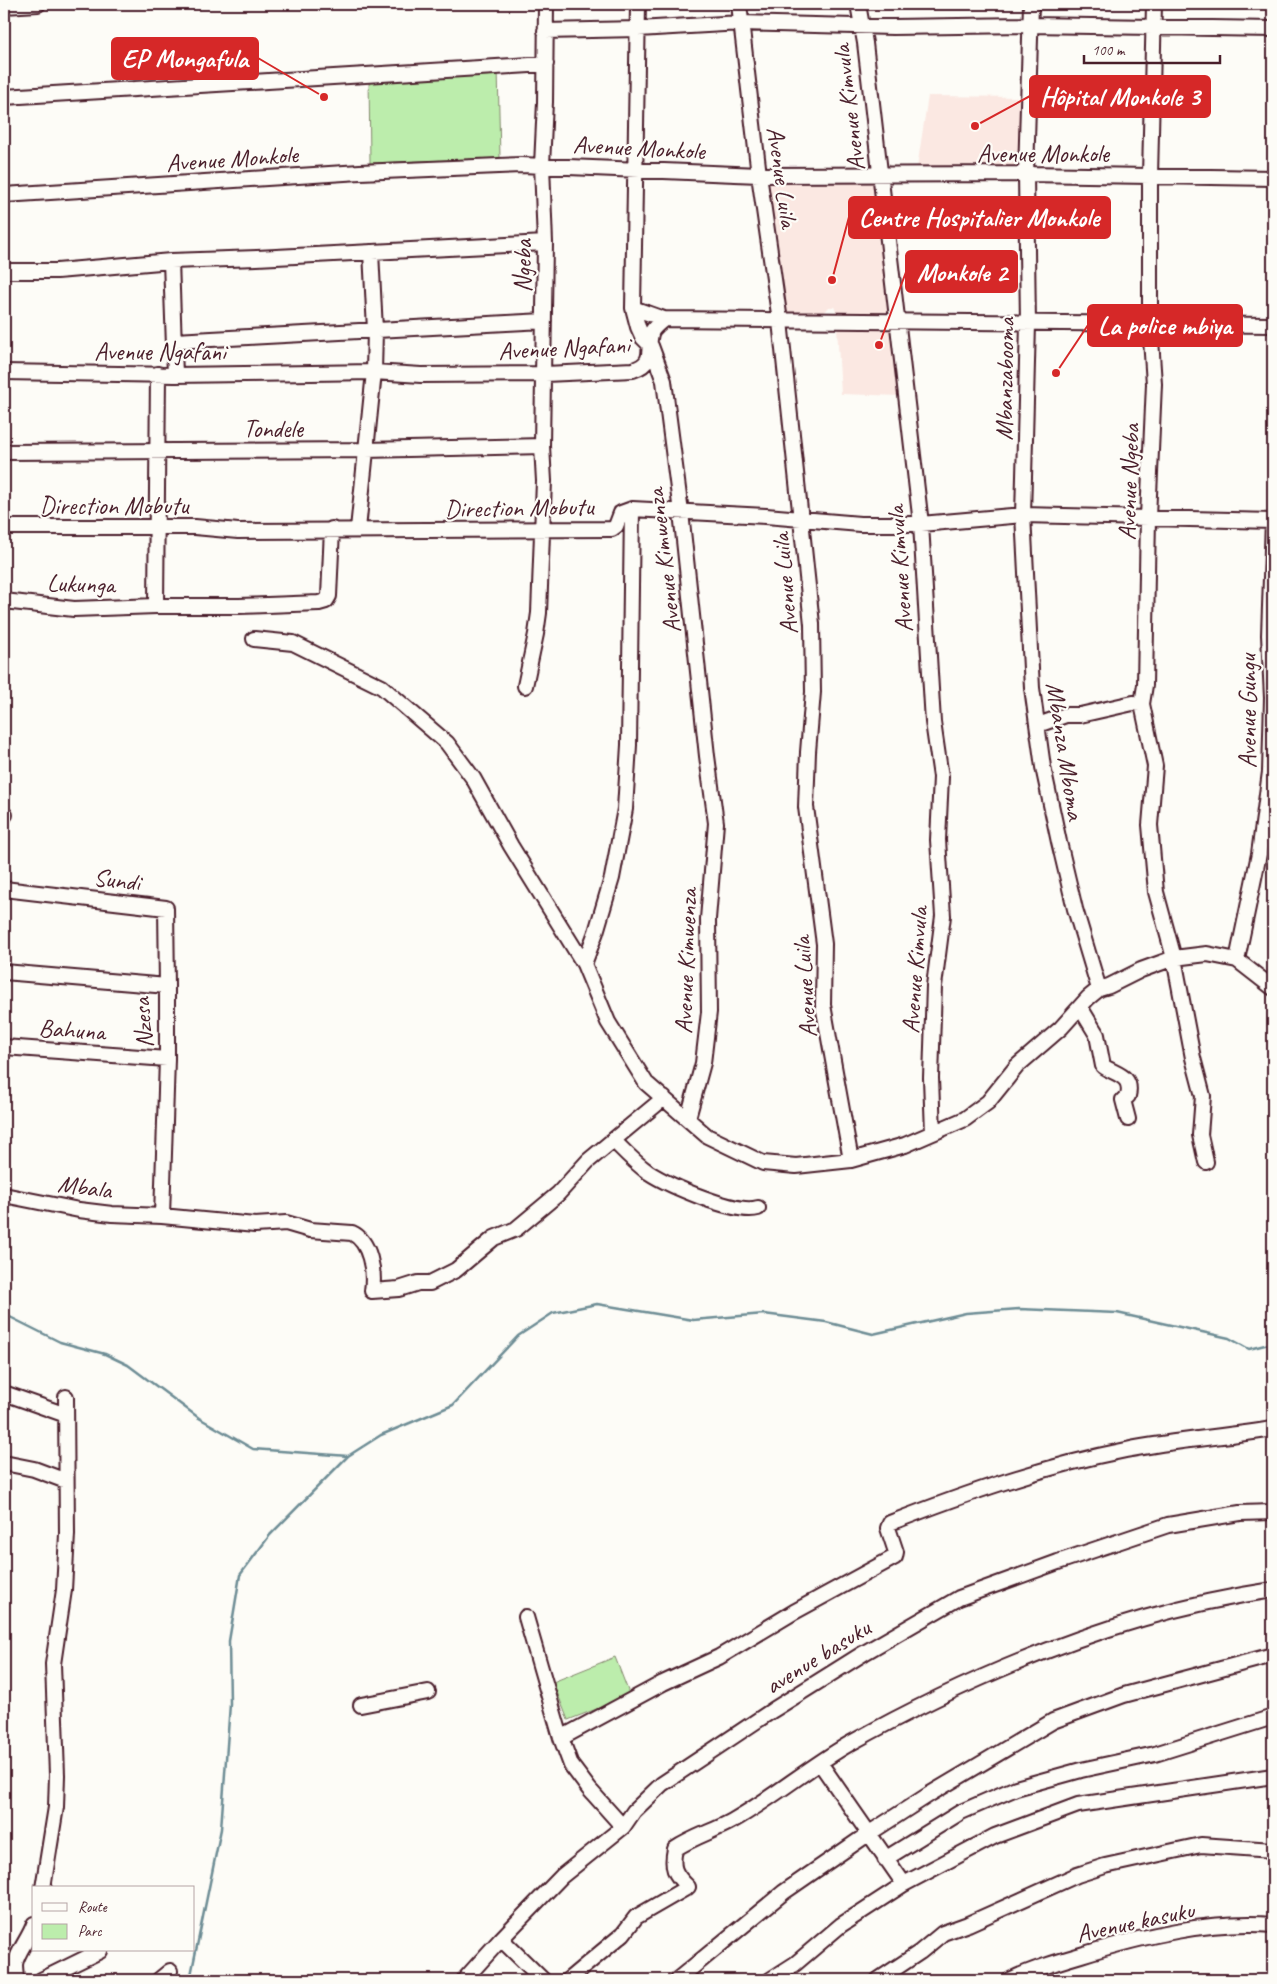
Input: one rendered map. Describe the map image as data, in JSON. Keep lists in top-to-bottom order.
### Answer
{
  "streets": {
    "street": [
      "Avenue Kimvula",
      "Avenue Monkole",
      "Avenue Luila",
      "Ngeba",
      "Avenue Ngafani",
      "Mbanzabooma",
      "Tondele",
      "Avenue Ngeba",
      "Direction Mobutu",
      "Avenue Kimwenza",
      "Lukunga",
      "Avenue Gungu",
      "Mbanza Mboma",
      "Sundi",
      "Nzesa",
      "Bahuna",
      "Mbala",
      "avenue basuku",
      "Avenue kasuku"
    ]
  },
  "crossings": [
    ["Avenue Kimvula", "Avenue Monkole"],
    ["Avenue Kimvula", "Avenue Ngafani"],
    ["Avenue Monkole", "Avenue Luila"],
    ["Avenue Monkole", "Ngeba"],
    ["Avenue Monkole", "Mbanzabooma"],
    ["Avenue Monkole", "Avenue Ngeba"],
    ["Avenue Monkole", "Avenue Kimwenza"],
    ["Avenue Luila", "Avenue Ngafani"],
    ["Ngeba", "Avenue Ngafani"],
    ["Ngeba", "Tondele"],
    ["Ngeba", "Direction Mobutu"],
    ["Avenue Ngafani", "Mbanzabooma"],
    ["Avenue Ngafani", "Avenue Ngeba"],
    ["Avenue Ngafani", "Avenue Kimwenza"],
    ["Mbanzabooma", "Mbanza Mboma"],
    ["Direction Mobutu", "Lukunga"],
    ["Sundi", "Nzesa"],
    ["Nzesa", "Bahuna"],
    ["Nzesa", "Mbala"]
  ],
  "places": [
    "EP Mongafula",
    "Hôpital Monkole 3",
    "Centre Hospitalier Monkole",
    "Monkole 2",
    "La police mbiya"
  ],
  "legend": ["Route", "Parc"],
  "scale_bar": "100 m"
}
